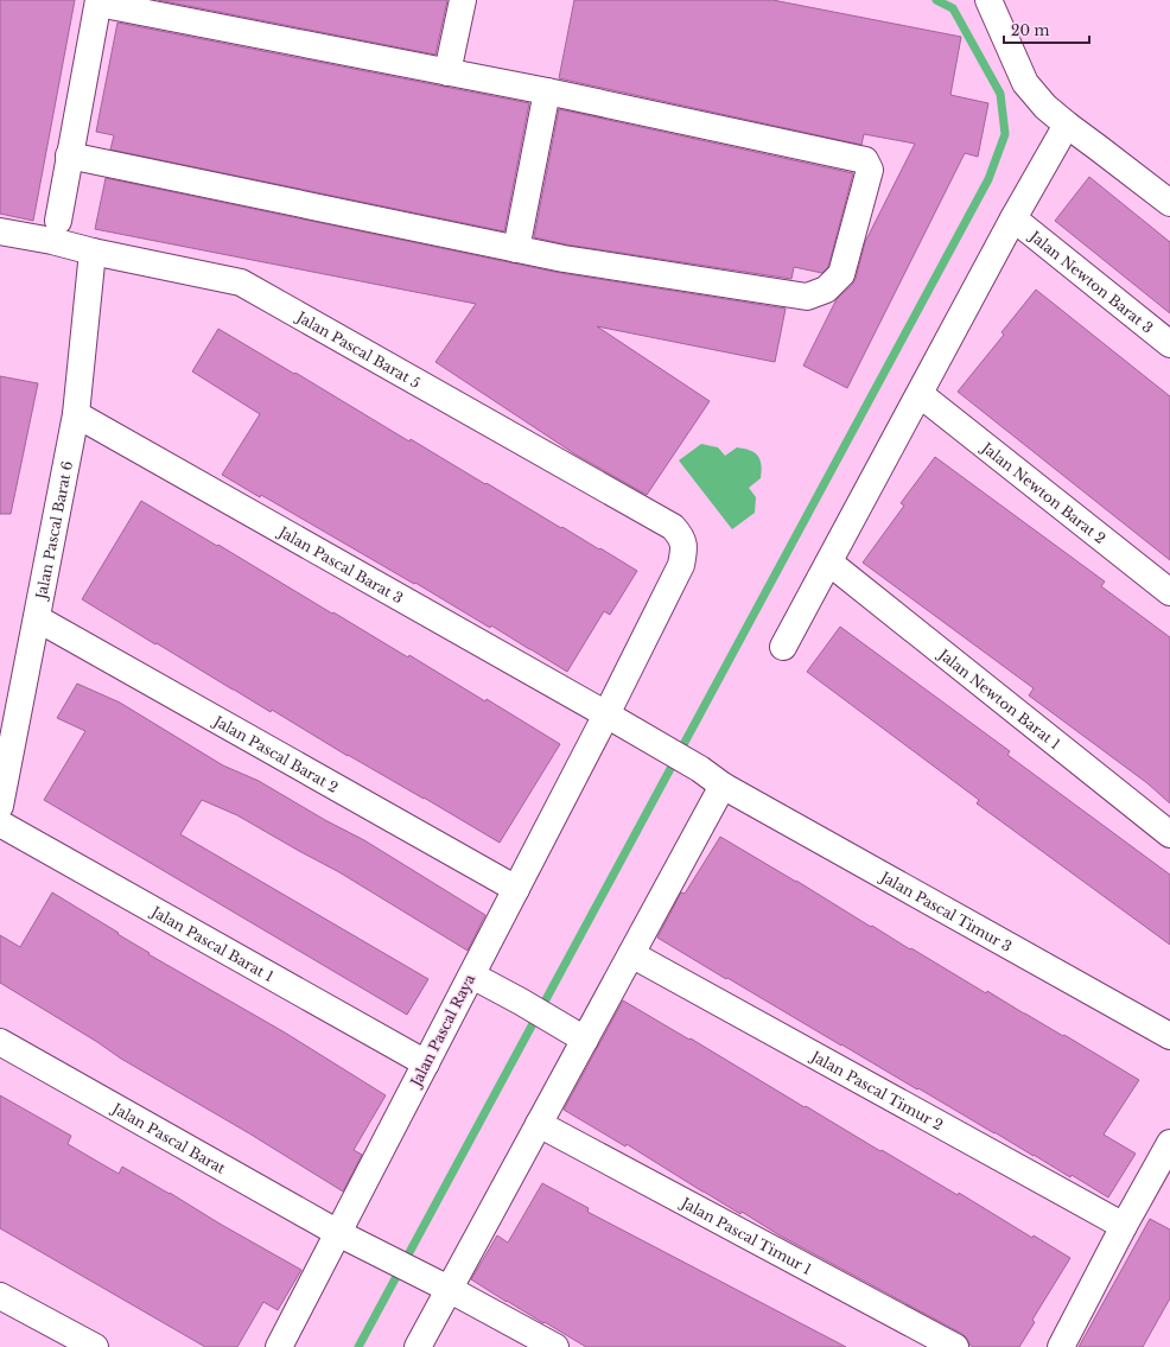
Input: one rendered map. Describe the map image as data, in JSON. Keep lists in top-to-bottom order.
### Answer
{
  "streets": {
    "street": [
      "Jalan Newton Barat 3",
      "Jalan Pascal Barat 5",
      "Jalan Newton Barat 2",
      "Jalan Pascal Barat 6",
      "Jalan Pascal Barat 3",
      "Jalan Newton Barat 1",
      "Jalan Pascal Barat 2",
      "Jalan Pascal Timur 3",
      "Jalan Pascal Barat 1",
      "Jalan Pascal Raya",
      "Jalan Pascal Timur 2",
      "Jalan Pascal Barat",
      "Jalan Pascal Timur 1"
    ]
  },
  "crossings": [
    ["Jalan Pascal Barat 5", "Jalan Pascal Barat 6"],
    ["Jalan Pascal Barat 5", "Jalan Pascal Raya"],
    ["Jalan Pascal Barat 6", "Jalan Pascal Barat 3"],
    ["Jalan Pascal Barat 6", "Jalan Pascal Barat 2"],
    ["Jalan Pascal Barat 3", "Jalan Pascal Timur 3"],
    ["Jalan Pascal Barat 3", "Jalan Pascal Raya"],
    ["Jalan Pascal Barat 2", "Jalan Pascal Raya"],
    ["Jalan Pascal Barat 1", "Jalan Pascal Raya"],
    ["Jalan Pascal Raya", "Jalan Pascal Barat"]
  ],
  "scale_bar": "20 m"
}
